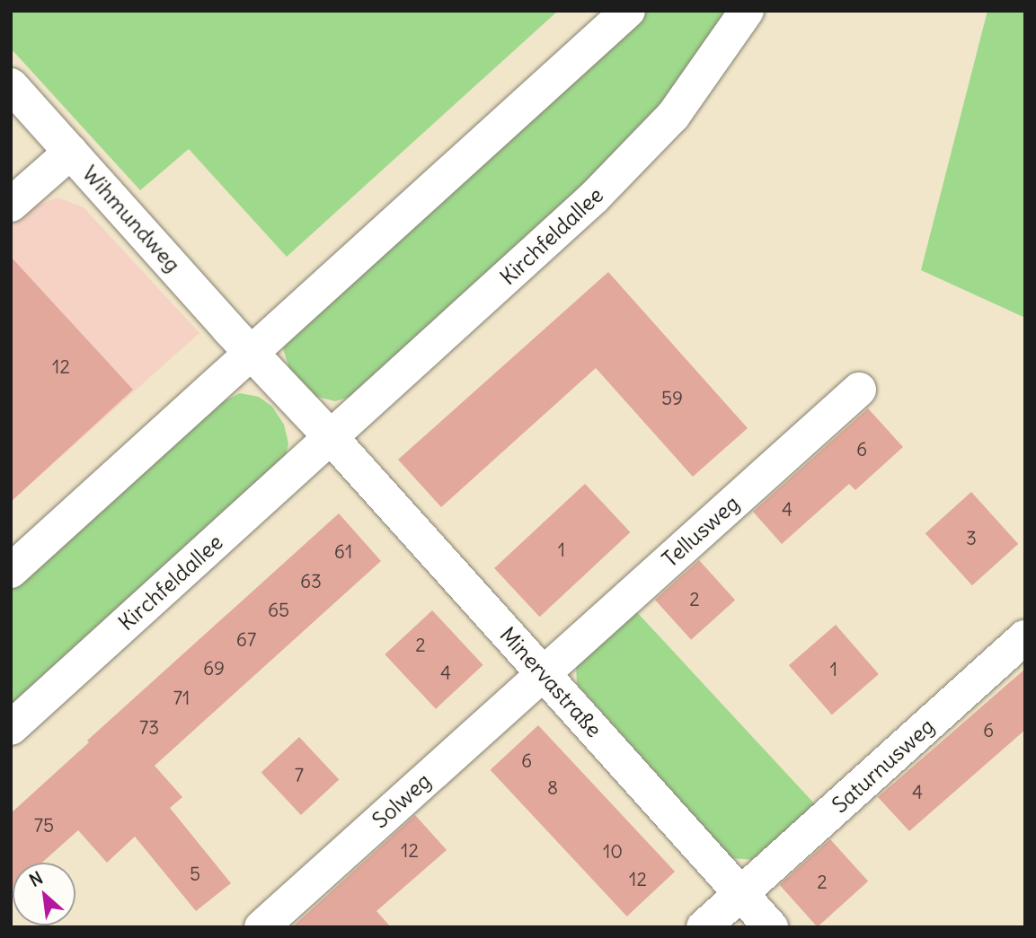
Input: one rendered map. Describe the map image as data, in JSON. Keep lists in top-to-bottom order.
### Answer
{
  "streets": {
    "street": [
      "Wihmundweg",
      "Kirchfeldallee",
      "Tellusweg",
      "Minervastraße",
      "Saturnusweg",
      "Solweg"
    ]
  },
  "crossings": [
    ["Kirchfeldallee", "Minervastraße"],
    ["Tellusweg", "Minervastraße"],
    ["Tellusweg", "Solweg"],
    ["Minervastraße", "Saturnusweg"],
    ["Minervastraße", "Solweg"]
  ],
  "house_numbers": [
    "12",
    "59",
    "6",
    "4",
    "3",
    "1",
    "61",
    "63",
    "2",
    "65",
    "67",
    "2",
    "69",
    "1",
    "4",
    "71",
    "73",
    "6",
    "6",
    "7",
    "8",
    "4",
    "75",
    "12",
    "10",
    "5",
    "12",
    "2"
  ],
  "north": "top left"
}
